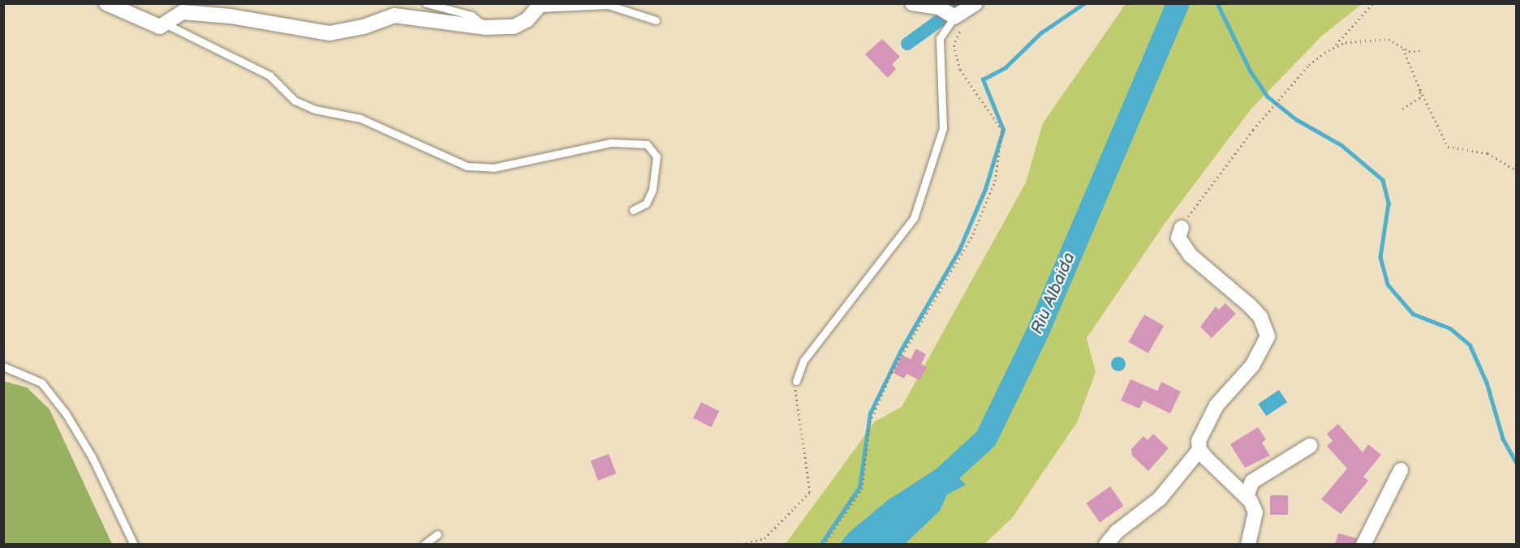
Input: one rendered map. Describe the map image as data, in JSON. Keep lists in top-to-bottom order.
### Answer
{
  "water": ["Riu Albaida"]
}
